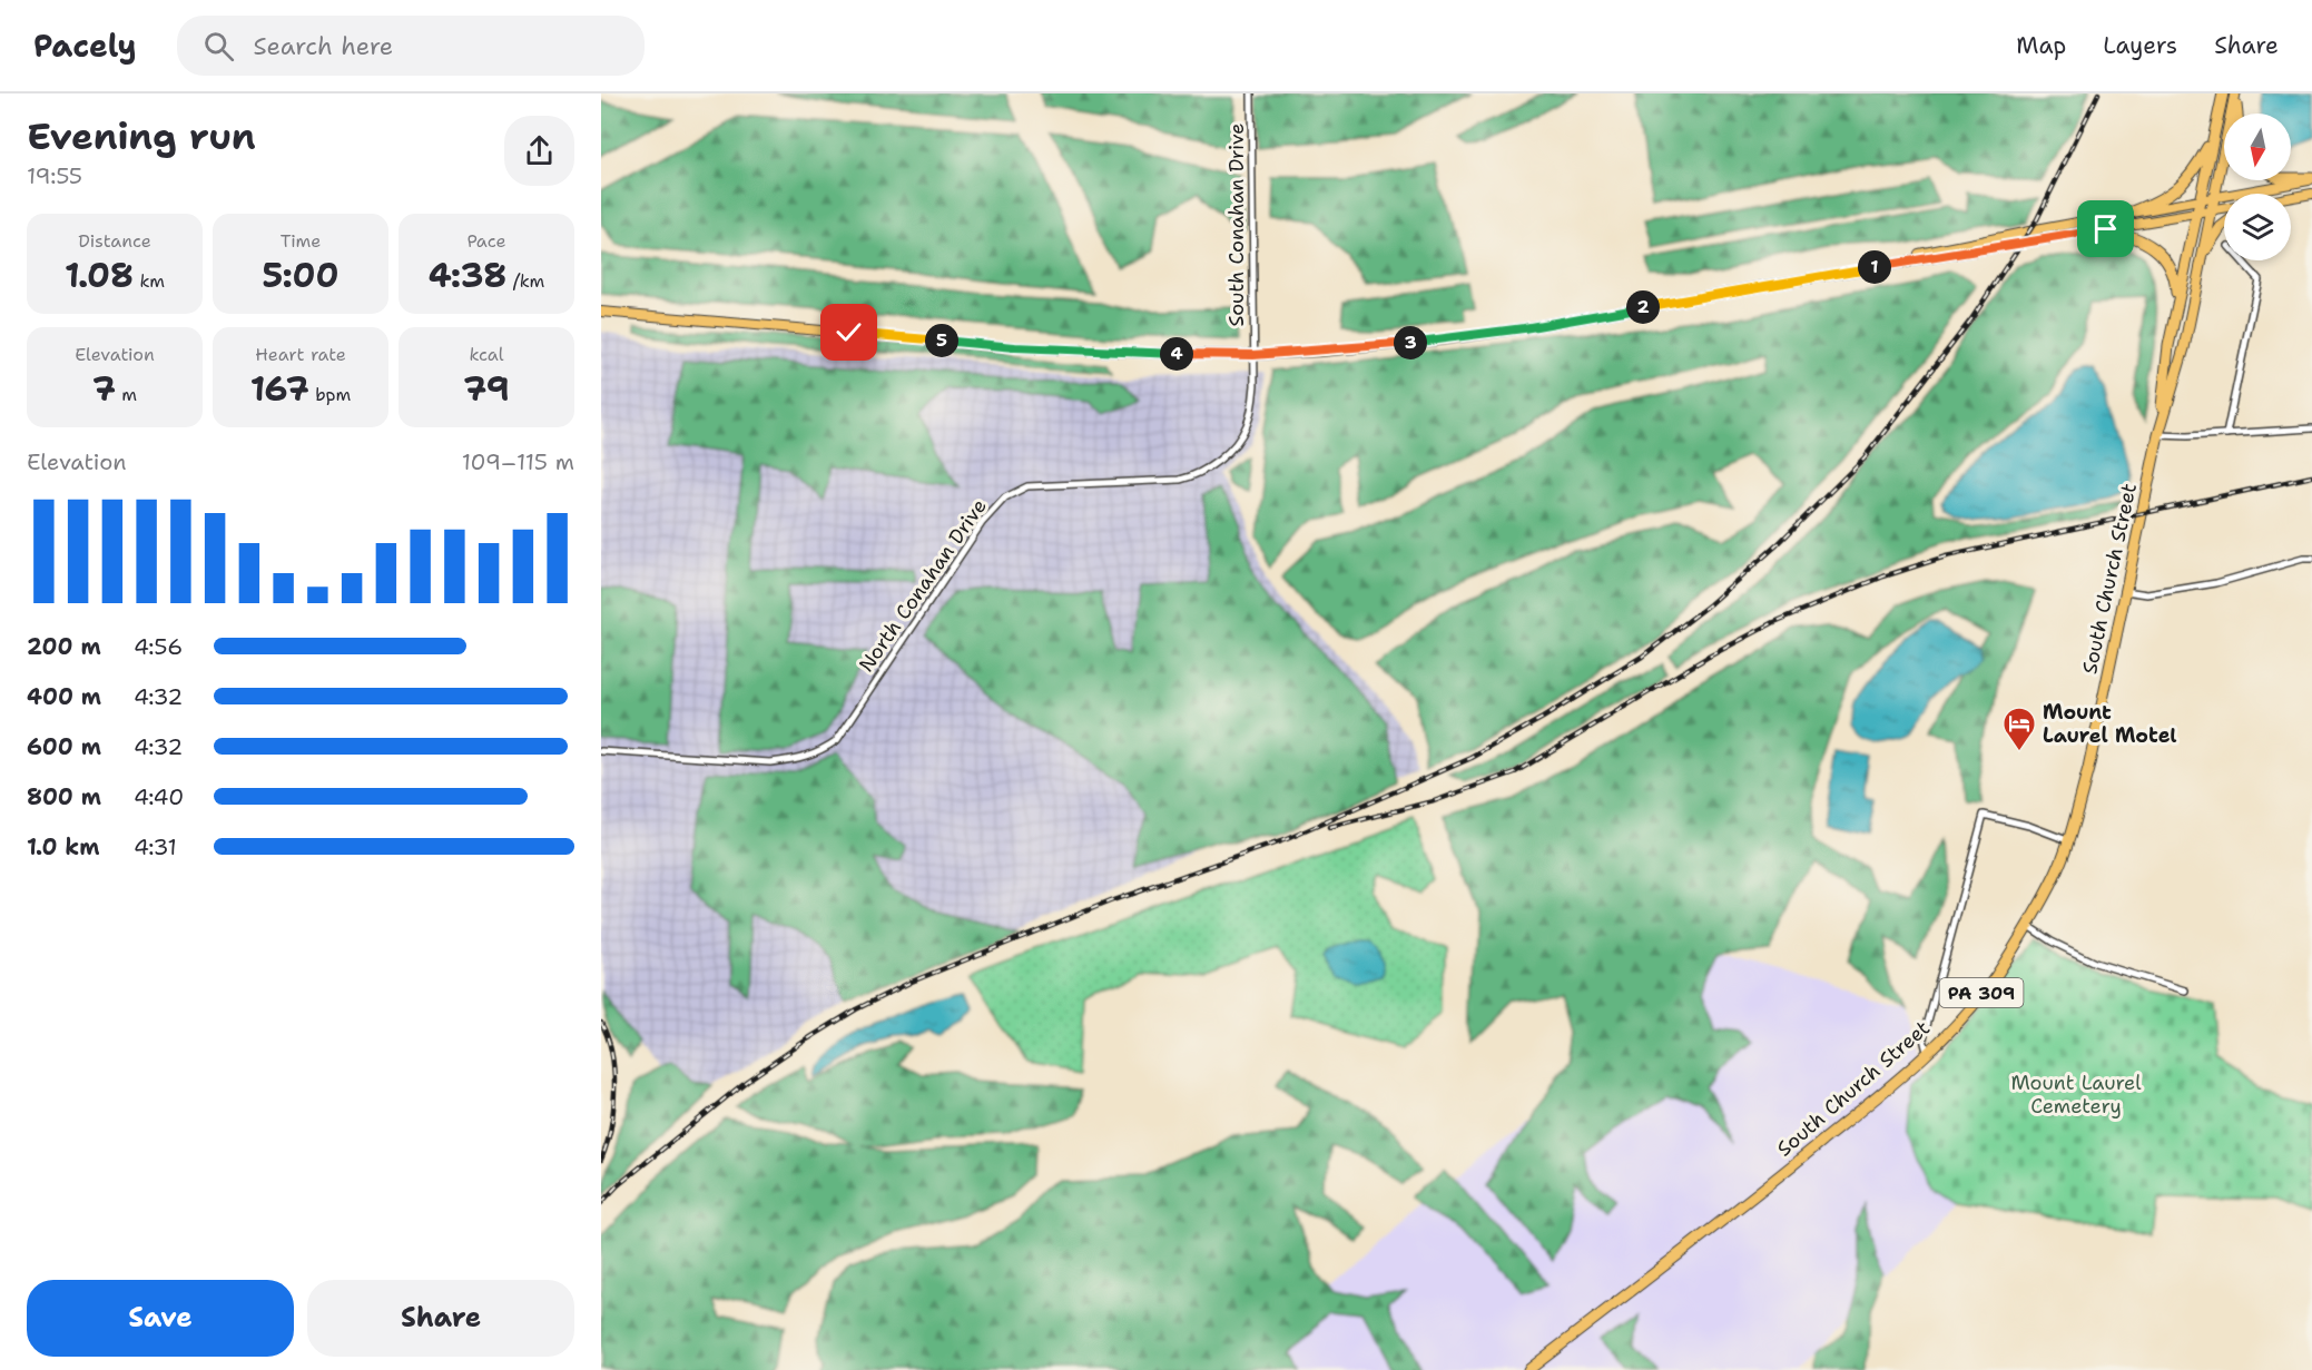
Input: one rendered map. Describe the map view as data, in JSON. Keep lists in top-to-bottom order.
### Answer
{
  "streets": {
    "highway": ["South Church Street", "PA 309"],
    "street": ["South Conahan Drive", "North Conahan Drive"]
  },
  "crossings": [
    ["South Conahan Drive", "North Conahan Drive"]
  ],
  "parks": ["Mount Laurel Cemetery"],
  "places": {
    "hotel": ["Mount Laurel Motel"]
  },
  "north": "bottom",
  "page": {
    "header": "Pacely",
    "search": "Search here",
    "nav": ["Map", "Layers", "Share"],
    "heading": ["Evening run", "19:55"],
    "stats": [
      ["Distance", "1.08 km"],
      ["Time", "5:00"],
      ["Pace", "4:38 /km"],
      ["Elevation", "7 m"],
      ["Heart rate", "167 bpm"],
      ["kcal", "79"]
    ],
    "pins": [
      "1",
      "2",
      "5",
      "3",
      "4"
    ],
    "chart": ["Elevation", "109–115 m"],
    "list": [
      {
        "name": "200 m",
        "note": "4:56"
      },
      {
        "name": "400 m",
        "note": "4:32"
      },
      {
        "name": "600 m",
        "note": "4:32"
      },
      {
        "name": "800 m",
        "note": "4:40"
      },
      {
        "name": "1.0 km",
        "note": "4:31"
      }
    ],
    "buttons": ["Save", "Share"]
  }
}
